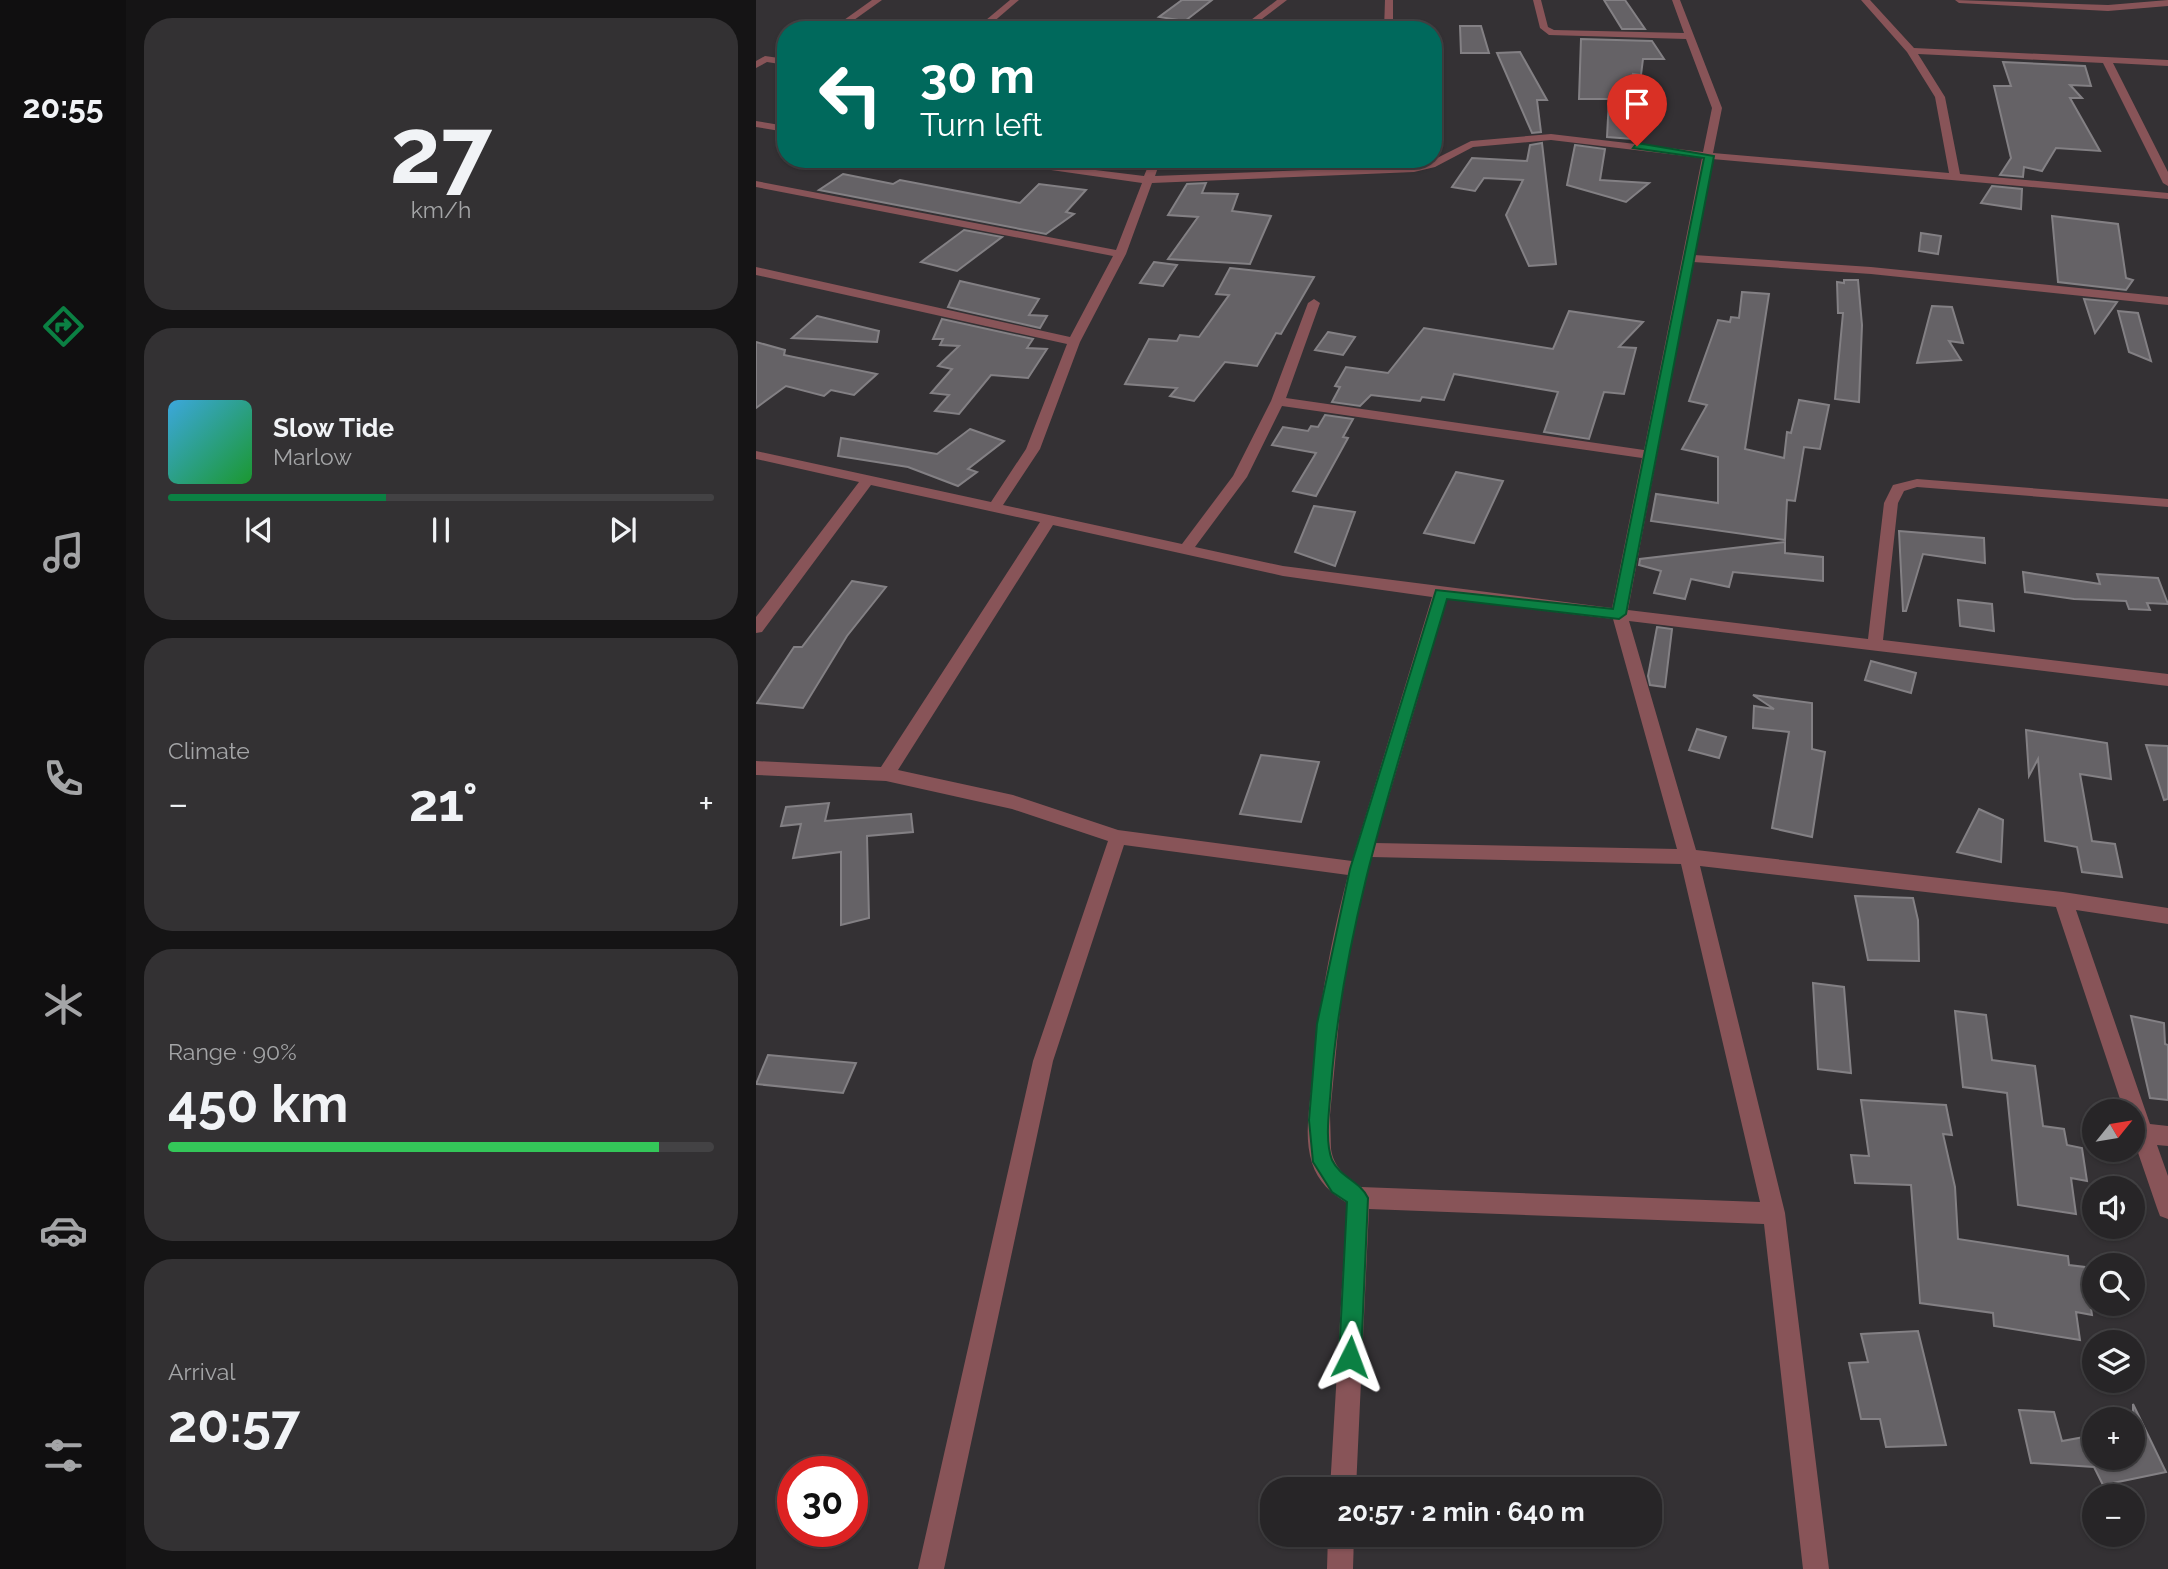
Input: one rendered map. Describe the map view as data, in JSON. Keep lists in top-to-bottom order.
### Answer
{
  "north": "top right",
  "page": {
    "tabs": "20:55",
    "tile": [
      ["27", "km/h"],
      "Climate",
      ["Range · 90%", "450 km"],
      ["Arrival", "20:57"]
    ],
    "turn": ["30 m", "Turn left"],
    "song": ["Slow Tide", "Marlow"],
    "heat": ["−", "21°", "+"],
    "map_buttons": ["+", "−"],
    "limit": "30",
    "trip": "20:57 · 2 min · 640 m"
  }
}
